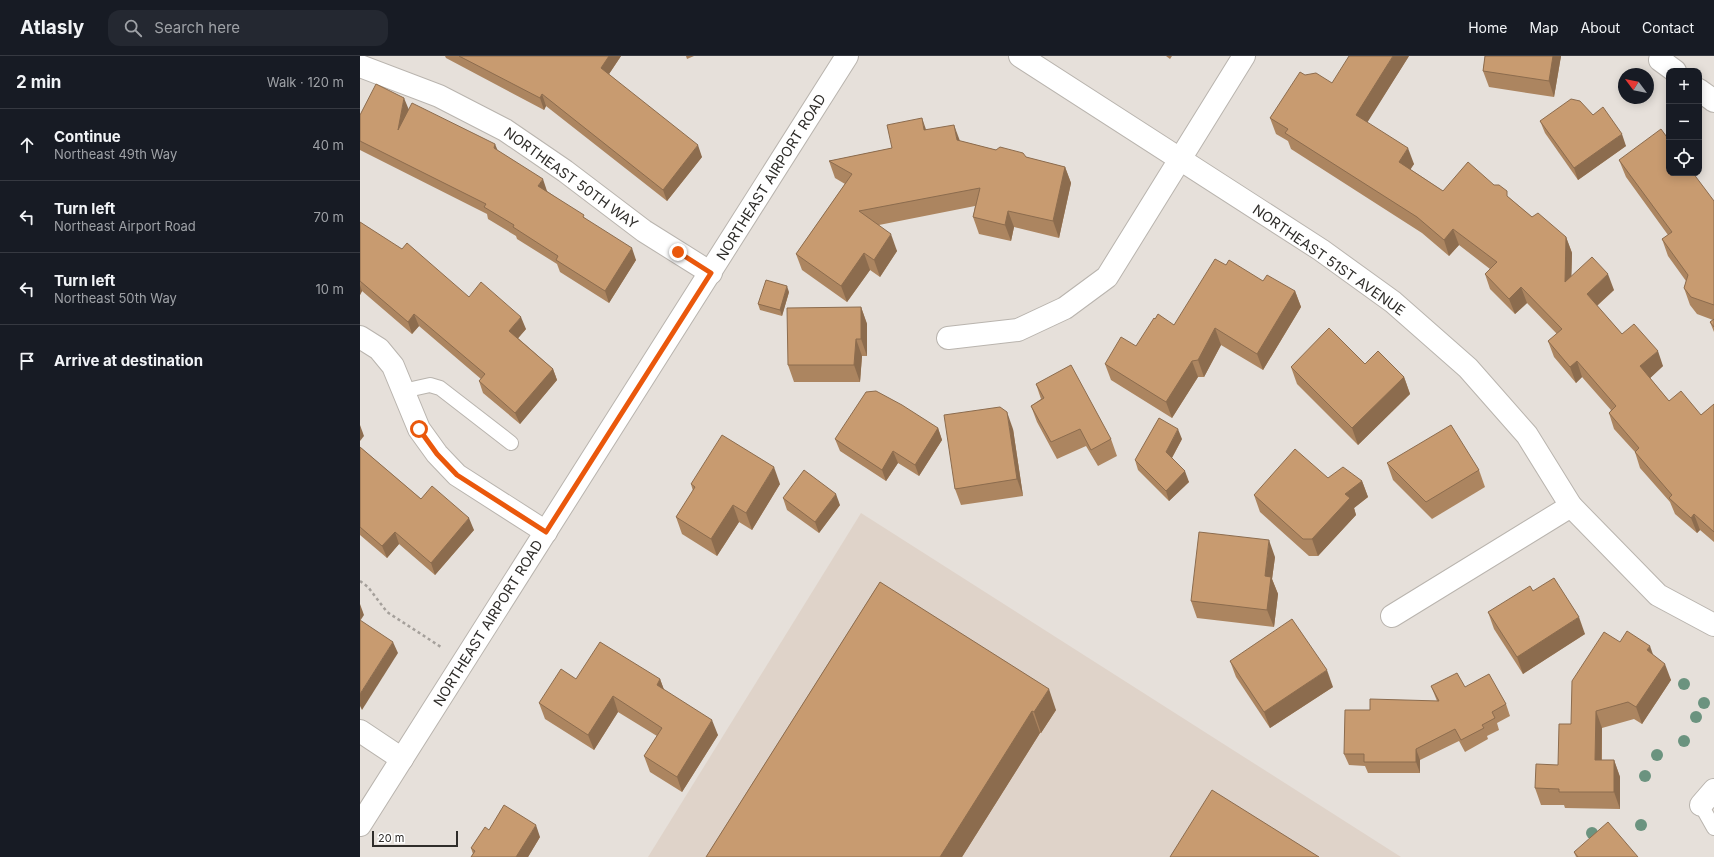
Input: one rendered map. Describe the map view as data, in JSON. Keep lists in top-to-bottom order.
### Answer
{
  "streets": {
    "street": ["NORTHEAST AIRPORT ROAD", "NORTHEAST 50TH WAY", "NORTHEAST 51ST AVENUE"]
  },
  "crossings": [
    ["NORTHEAST AIRPORT ROAD", "NORTHEAST 50TH WAY"]
  ],
  "scale_bar": "20 m",
  "north": "top left",
  "page": {
    "header": "Atlasly",
    "search": "Search here",
    "nav": [
      "Home",
      "Map",
      "About",
      "Contact"
    ],
    "heading": ["2 min", "Walk · 120 m"],
    "map_buttons": ["+", "−"],
    "list": [
      ["Continue", "Northeast 49th Way", "40 m"],
      ["Turn left", "Northeast Airport Road", "70 m"],
      ["Turn left", "Northeast 50th Way", "10 m"],
      "Arrive at destination"
    ],
    "scale": "20 m"
  }
}
